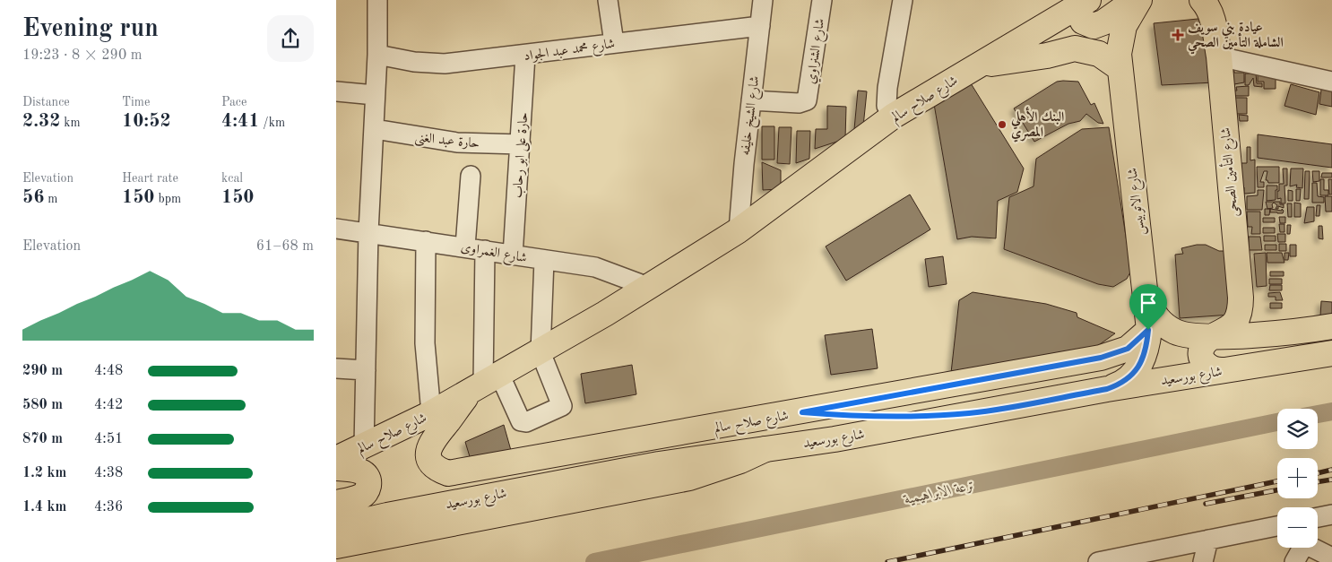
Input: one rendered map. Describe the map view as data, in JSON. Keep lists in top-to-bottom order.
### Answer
{
  "streets": {
    "main road": [
      "شارع صلاح سالم",
      "شارع التأمين الصحى",
      "شارع الاتوبيس",
      "شارع بورسعيد"
    ],
    "street": [
      "شارع محمد عبد الجواد",
      "شارع الشنراوي",
      "شارع الشيخ خليفه",
      "حارة عبد الغنى",
      "حارة على ابو رحاب",
      "شارع الغمراوى"
    ]
  },
  "crossings": [
    ["شارع محمد عبد الجواد", "شارع الشيخ خليفه"],
    ["شارع محمد عبد الجواد", "حارة على ابو رحاب"],
    ["شارع الشنراوي", "شارع الشيخ خليفه"],
    ["شارع صلاح سالم", "شارع الشيخ خليفه"],
    ["شارع صلاح سالم", "شارع الاتوبيس"],
    ["شارع صلاح سالم", "شارع الغمراوى"],
    ["حارة عبد الغنى", "حارة على ابو رحاب"],
    ["حارة على ابو رحاب", "شارع الغمراوى"],
    ["شارع التأمين الصحى", "شارع بورسعيد"],
    ["شارع الاتوبيس", "شارع بورسعيد"]
  ],
  "water": ["ترعة الابراهيمية"],
  "places": {
    "health": ["عيادة بني سويف الشاملة التأمين الصحي"],
    "other": ["البنك الأهلي المصري"]
  },
  "page": {
    "heading": ["Evening run", "19:23 · 8 × 290 m"],
    "stats": [
      ["Distance", "2.32 km"],
      ["Time", "10:52"],
      ["Pace", "4:41 /km"],
      ["Elevation", "56 m"],
      ["Heart rate", "150 bpm"],
      ["kcal", "150"]
    ],
    "chart": ["Elevation", "61–68 m"],
    "list": [
      {
        "name": "290 m",
        "note": "4:48"
      },
      {
        "name": "580 m",
        "note": "4:42"
      },
      {
        "name": "870 m",
        "note": "4:51"
      },
      {
        "name": "1.2 km",
        "note": "4:38"
      },
      {
        "name": "1.4 km",
        "note": "4:36"
      }
    ],
    "map_buttons": ["+", "−"]
  }
}
